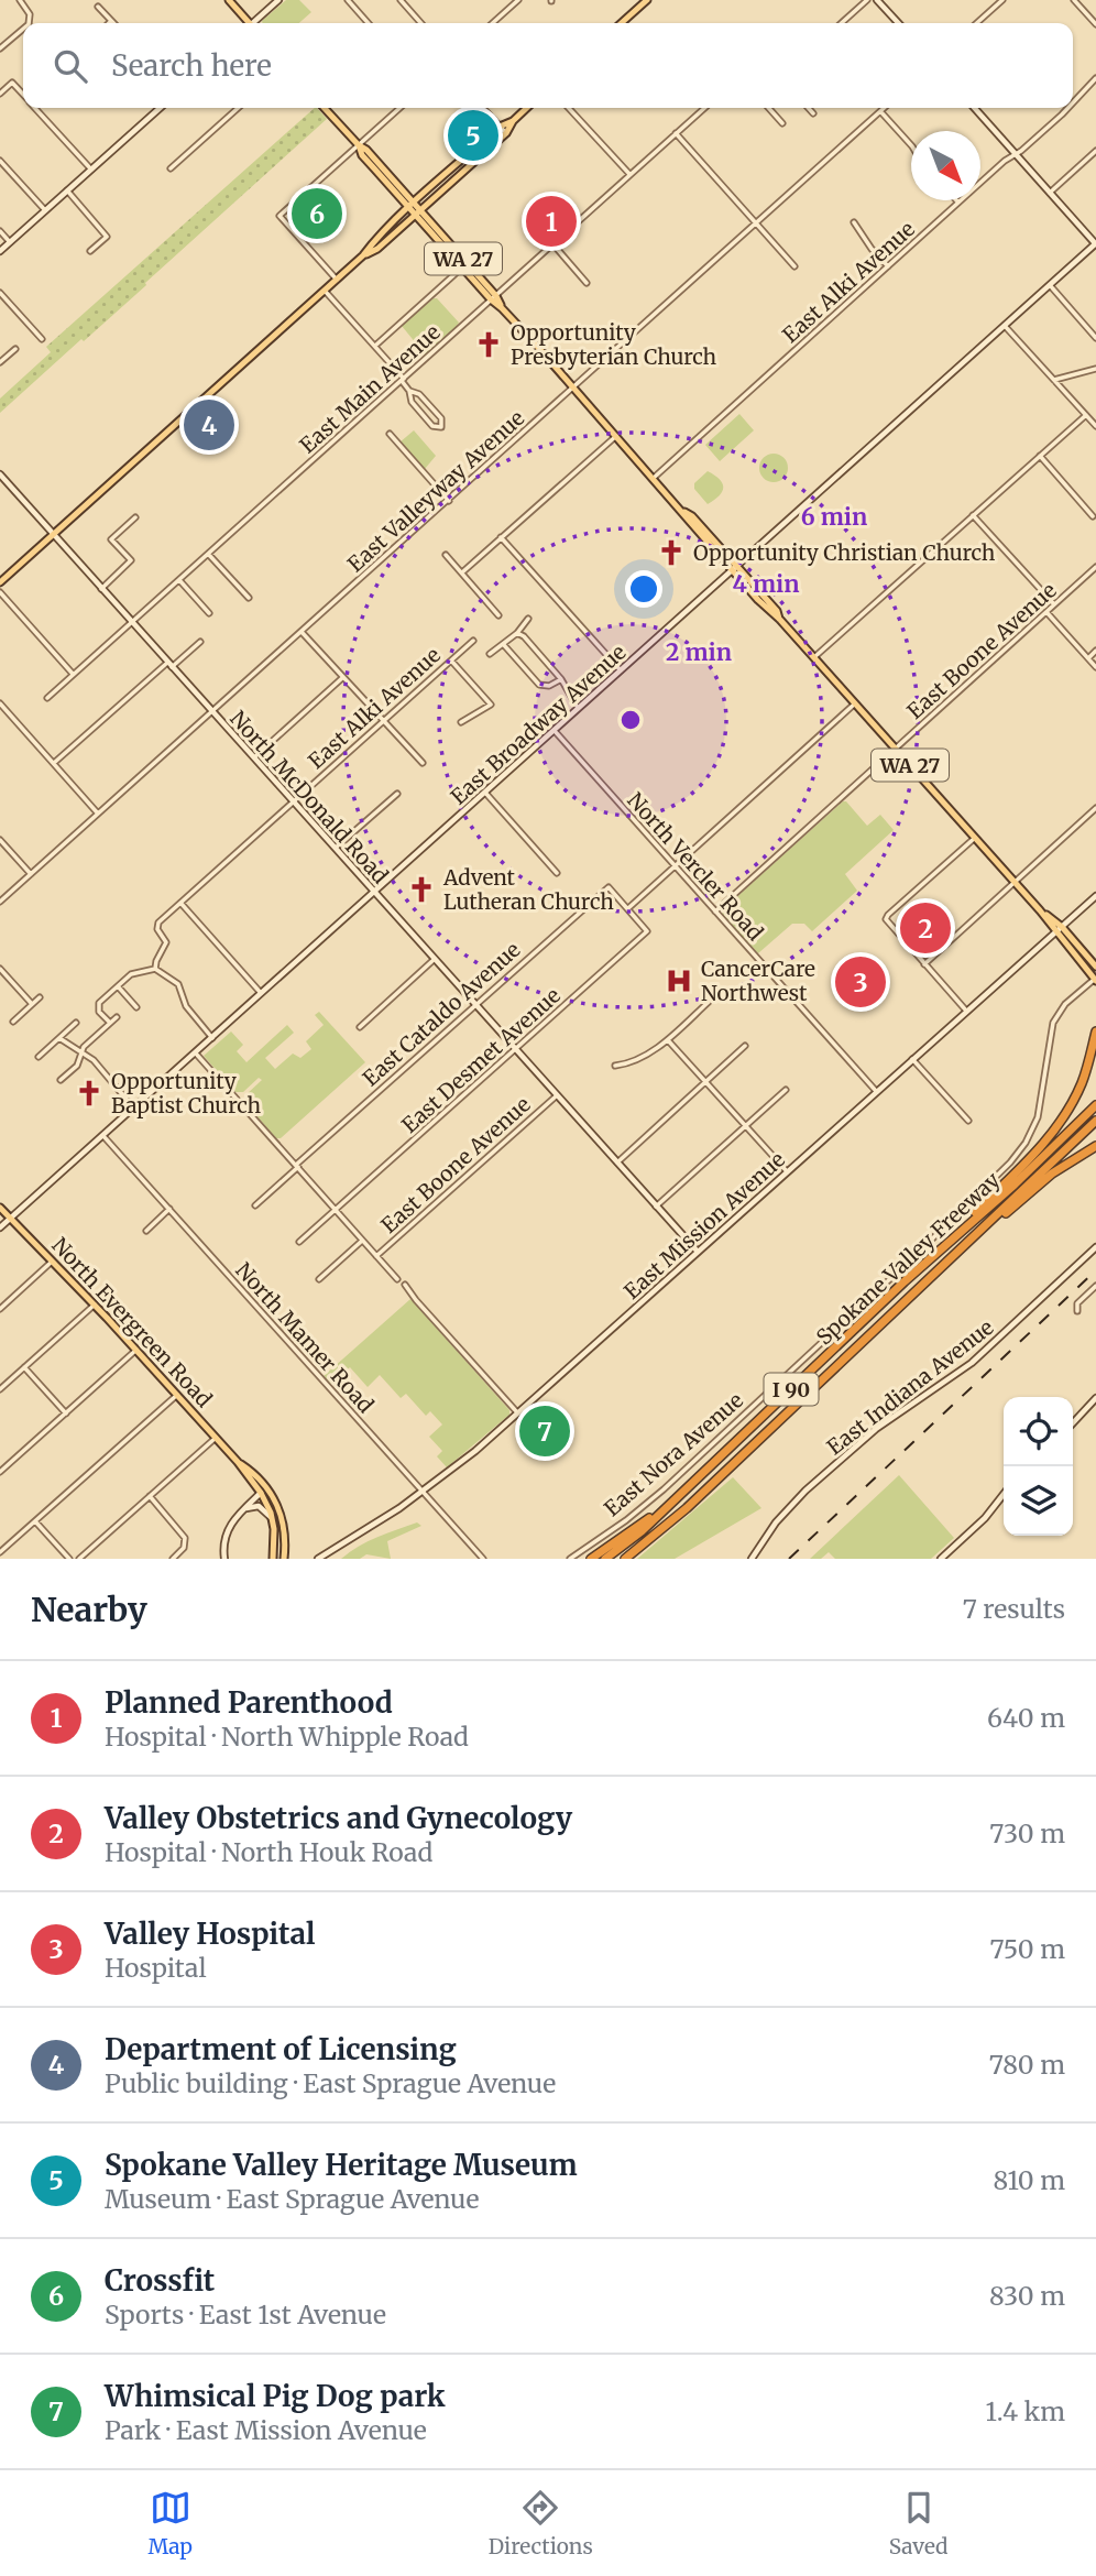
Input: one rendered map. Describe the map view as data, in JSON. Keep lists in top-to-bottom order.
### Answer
{
  "streets": {
    "highway": ["Spokane Valley Freeway", "I 90"],
    "main road": ["WA 27", "North Evergreen Road"],
    "street": [
      "East Alki Avenue",
      "East Main Avenue",
      "East Valleyway Avenue",
      "East Boone Avenue",
      "East Broadway Avenue",
      "North McDonald Road",
      "North Vercler Road",
      "East Cataldo Avenue",
      "East Desmet Avenue",
      "East Mission Avenue",
      "North Mamer Road",
      "East Indiana Avenue",
      "East Nora Avenue"
    ]
  },
  "crossings": [
    ["WA 27", "East Alki Avenue"],
    ["WA 27", "East Main Avenue"],
    ["WA 27", "East Valleyway Avenue"],
    ["WA 27", "East Boone Avenue"],
    ["WA 27", "East Broadway Avenue"],
    ["WA 27", "East Mission Avenue"],
    ["WA 27", "East Nora Avenue"],
    ["East Alki Avenue", "North McDonald Road"],
    ["East Main Avenue", "North McDonald Road"],
    ["East Valleyway Avenue", "North McDonald Road"],
    ["East Boone Avenue", "North McDonald Road"],
    ["East Boone Avenue", "North Vercler Road"],
    ["East Broadway Avenue", "North McDonald Road"],
    ["East Broadway Avenue", "North Vercler Road"],
    ["East Broadway Avenue", "North Evergreen Road"],
    ["East Broadway Avenue", "North Mamer Road"],
    ["North McDonald Road", "East Cataldo Avenue"],
    ["North McDonald Road", "East Desmet Avenue"],
    ["North McDonald Road", "East Mission Avenue"],
    ["North Vercler Road", "East Mission Avenue"],
    ["East Cataldo Avenue", "East Desmet Avenue"],
    ["East Mission Avenue", "North Mamer Road"]
  ],
  "places": {
    "church": [
      "Opportunity Presbyterian Church",
      "Opportunity Christian Church",
      "Advent Lutheran Church",
      "Opportunity Baptist Church"
    ],
    "hospital": ["CancerCare Northwest"]
  },
  "north": "bottom right",
  "page": {
    "search": "Search here",
    "pins": [
      "5",
      "6",
      "1",
      "4",
      "2",
      "3",
      "7"
    ],
    "heading": ["Nearby", "7 results"],
    "list": [
      {
        "mark": "1",
        "name": "Planned Parenthood",
        "note": "Hospital · North Whipple Road",
        "value": "640 m"
      },
      {
        "mark": "2",
        "name": "Valley Obstetrics and Gynecology",
        "note": "Hospital · North Houk Road",
        "value": "730 m"
      },
      {
        "mark": "3",
        "name": "Valley Hospital",
        "note": "Hospital",
        "value": "750 m"
      },
      {
        "mark": "4",
        "name": "Department of Licensing",
        "note": "Public building · East Sprague Avenue",
        "value": "780 m"
      },
      {
        "mark": "5",
        "name": "Spokane Valley Heritage Museum",
        "note": "Museum · East Sprague Avenue",
        "value": "810 m"
      },
      {
        "mark": "6",
        "name": "Crossfit",
        "note": "Sports · East 1st Avenue",
        "value": "830 m"
      },
      {
        "mark": "7",
        "name": "Whimsical Pig Dog park",
        "note": "Park · East Mission Avenue",
        "value": "1.4 km"
      }
    ],
    "nav": ["Map", "Directions", "Saved"]
  },
  "rings": ["6 min", "4 min", "2 min"]
}
